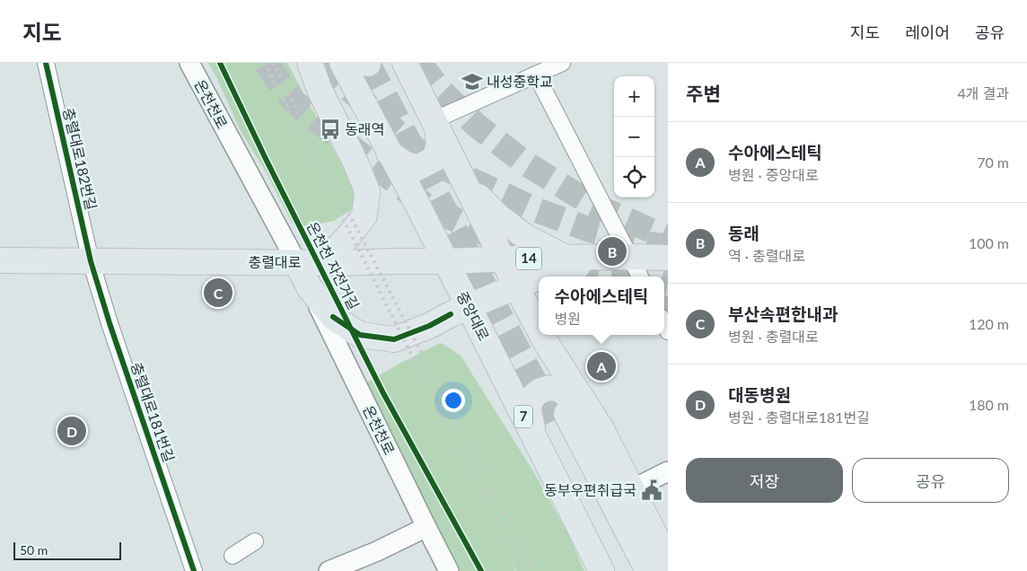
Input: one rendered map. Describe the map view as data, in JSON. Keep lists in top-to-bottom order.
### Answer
{
  "streets": {
    "main road": [
      "14",
      "충렬대로",
      "중앙대로",
      "7"
    ],
    "street": ["온천천로", "충렬대로182번길", "충렬대로181번길"],
    "cycle path": ["온천천 자전거길"]
  },
  "crossings": [
    ["온천천로", "충렬대로"],
    ["충렬대로182번길", "충렬대로"],
    ["충렬대로182번길", "충렬대로181번길"],
    ["충렬대로", "중앙대로"],
    ["충렬대로", "충렬대로181번길"]
  ],
  "places": {
    "school or university": ["내성중학교"],
    "bus stop": ["동래역"],
    "public building": ["동부우편취급국"]
  },
  "scale_bar": "50 m",
  "page": {
    "header": "지도",
    "nav": ["지도", "레이어", "공유"],
    "heading": ["주변", "4개 결과"],
    "map_buttons": ["+", "−"],
    "list": [
      {
        "mark": "A",
        "name": "수아에스테틱",
        "note": "병원 · 중앙대로",
        "value": "70 m"
      },
      {
        "mark": "B",
        "name": "동래",
        "note": "역 · 충렬대로",
        "value": "100 m"
      },
      {
        "mark": "C",
        "name": "부산속편한내과",
        "note": "병원 · 충렬대로",
        "value": "120 m"
      },
      {
        "mark": "D",
        "name": "대동병원",
        "note": "병원 · 충렬대로181번길",
        "value": "180 m"
      }
    ],
    "pins": [
      "B",
      "C",
      "A",
      "D"
    ],
    "popup": ["수아에스테틱", "병원"],
    "buttons": ["저장", "공유"],
    "scale": "50 m"
  }
}
